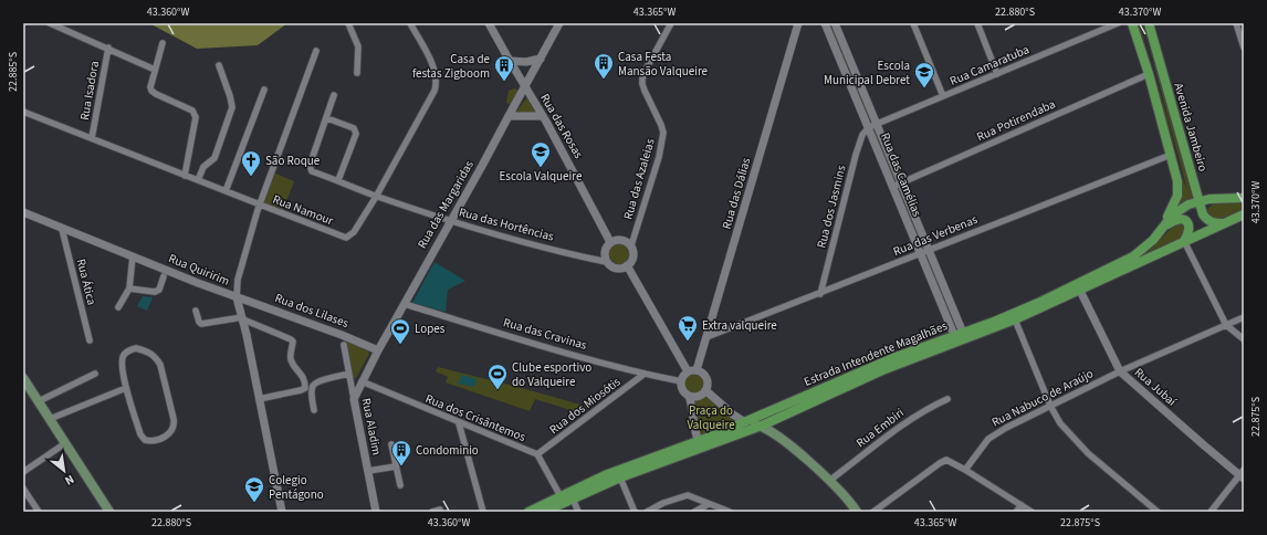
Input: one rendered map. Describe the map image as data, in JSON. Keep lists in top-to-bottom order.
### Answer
{
  "streets": {
    "main road": ["Avenida Jambeiro", "Estrada Intendente Magalhães"],
    "street": [
      "Rua Camaratuba",
      "Rua Isadora",
      "Rua Potirendaba",
      "Rua das Rosas",
      "Rua das Camélias",
      "Rua das Azaleias",
      "Rua das Dálias",
      "Rua das Margaridas",
      "Rua dos Jasmins",
      "Rua Namour",
      "Rua das Hortências",
      "Rua das Verbenas",
      "Rua Quiririm",
      "Rua Ática",
      "Rua dos Lilases",
      "Rua das Cravinas",
      "Rua Jubaí",
      "Rua Nabuco de Araújo",
      "Rua dos Miosótis",
      "Rua dos Crisântemos",
      "Rua Aladim",
      "Rua Embiri"
    ]
  },
  "crossings": [
    ["Rua Camaratuba", "Rua das Camélias"],
    ["Rua Camaratuba", "Rua dos Jasmins"],
    ["Rua Isadora", "Rua Namour"],
    ["Rua Potirendaba", "Rua das Camélias"],
    ["Rua das Rosas", "Rua das Azaleias"],
    ["Rua das Rosas", "Rua das Margaridas"],
    ["Rua das Rosas", "Rua das Hortências"],
    ["Avenida Jambeiro", "Estrada Intendente Magalhães"],
    ["Rua das Camélias", "Rua dos Jasmins"],
    ["Rua das Camélias", "Rua das Verbenas"],
    ["Rua das Camélias", "Estrada Intendente Magalhães"],
    ["Rua das Azaleias", "Rua das Hortências"],
    ["Rua das Dálias", "Rua das Verbenas"],
    ["Rua das Dálias", "Rua das Cravinas"],
    ["Rua das Margaridas", "Rua das Hortências"],
    ["Rua das Margaridas", "Rua dos Lilases"],
    ["Rua das Margaridas", "Rua das Cravinas"],
    ["Rua das Margaridas", "Rua dos Crisântemos"],
    ["Rua das Margaridas", "Rua Aladim"],
    ["Rua dos Jasmins", "Rua das Verbenas"],
    ["Rua Namour", "Rua das Hortências"],
    ["Rua Quiririm", "Rua Ática"],
    ["Rua Quiririm", "Rua dos Lilases"],
    ["Rua das Cravinas", "Rua dos Miosótis"],
    ["Estrada Intendente Magalhães", "Rua Jubaí"],
    ["Estrada Intendente Magalhães", "Rua dos Crisântemos"],
    ["Rua Jubaí", "Rua Nabuco de Araújo"],
    ["Rua dos Miosótis", "Rua dos Crisântemos"]
  ],
  "parks": ["Praça do Valqueire"],
  "places": {
    "building": ["Casa Festa Mansão Valqueire", "Casa de festas Zigboom", "Condominio"],
    "school or university": ["Escola Municipal Debret", "Escola Valqueire", "Colegio Pentágono"],
    "church": ["São Roque"],
    "supermarket": ["Extra valqueire"],
    "sports": ["Lopes", "Clube esportivo do Valqueire"]
  },
  "north": "bottom right",
  "coordinates": [
    "43.360°W",
    "43.365°W",
    "22.880°S",
    "43.370°W",
    "22.885°S",
    "22.875°S"
  ]
}
